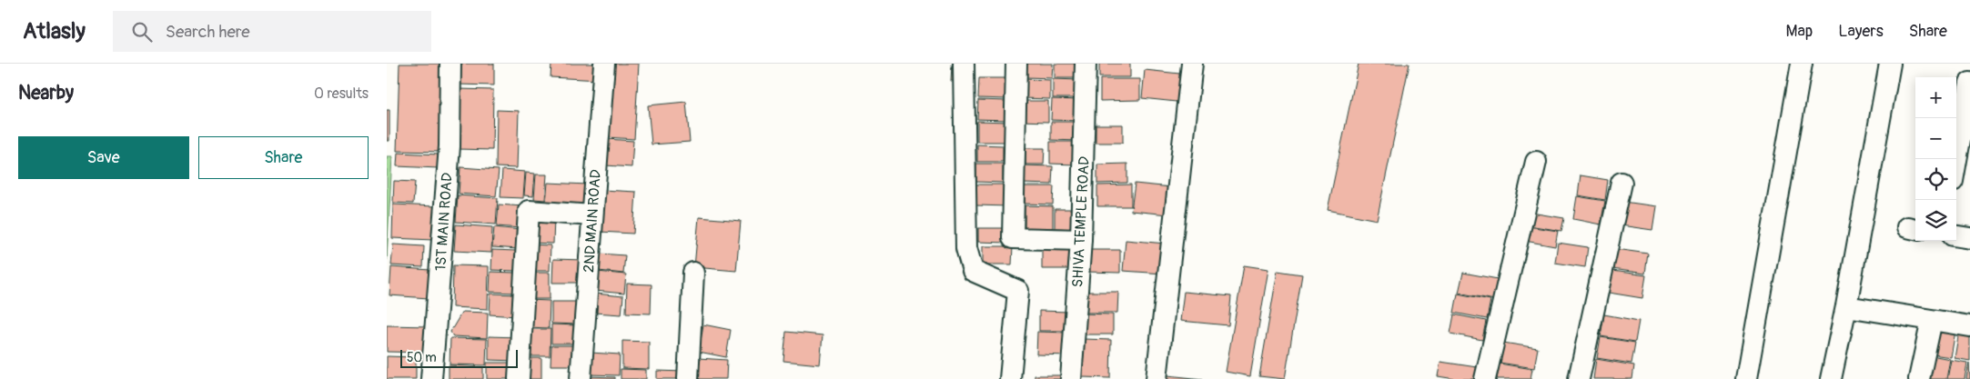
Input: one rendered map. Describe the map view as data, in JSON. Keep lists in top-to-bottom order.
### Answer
{
  "streets": {
    "street": ["2ND MAIN ROAD", "1ST MAIN ROAD", "SHIVA TEMPLE ROAD"]
  },
  "scale_bar": "50 m",
  "page": {
    "header": "Atlasly",
    "search": "Search here",
    "nav": ["Map", "Layers", "Share"],
    "heading": ["Nearby", "0 results"],
    "map_buttons": ["+", "−"],
    "buttons": ["Save", "Share"],
    "scale": "50 m"
  }
}
